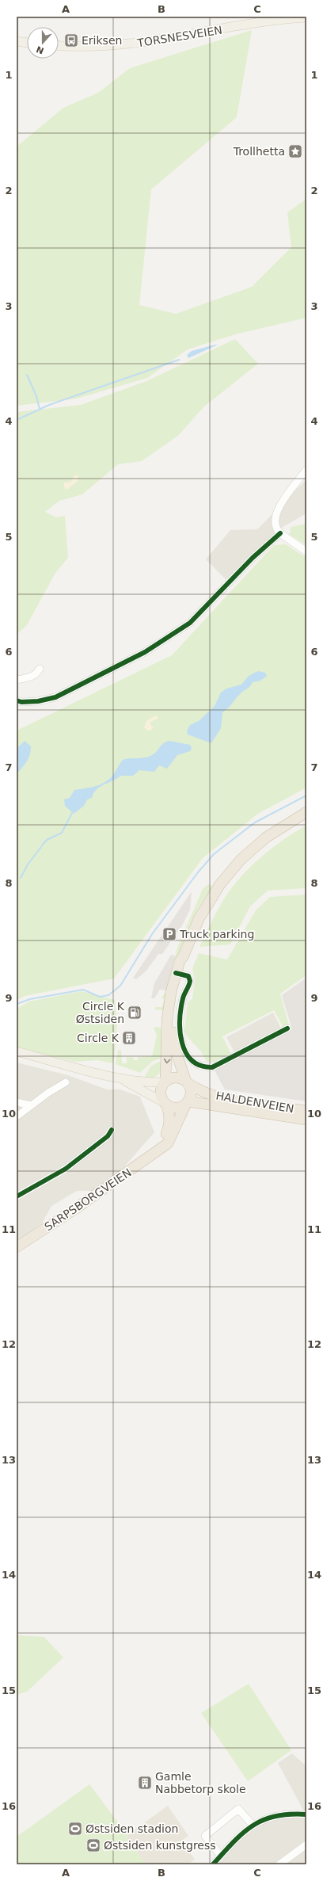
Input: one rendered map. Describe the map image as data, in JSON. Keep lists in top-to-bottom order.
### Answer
{
  "streets": {
    "highway": ["HALDENVEIEN", "SARPSBORGVEIEN"],
    "main road": ["TORSNESVEIEN"]
  },
  "crossings": [
    ["HALDENVEIEN", "SARPSBORGVEIEN"]
  ],
  "places": {
    "bus stop": ["Eriksen"],
    "place": ["Trollhetta"],
    "parking": ["Truck parking"],
    "fuel station": ["Circle K Østsiden"],
    "building": ["Circle K", "Gamle Nabbetorp skole"],
    "sports": ["Østsiden stadion", "Østsiden kunstgress"]
  },
  "north": "bottom",
  "grid": {
    "columns": ["A", "B", "C"],
    "rows": [
      "1",
      "2",
      "3",
      "4",
      "5",
      "6",
      "7",
      "8",
      "9",
      "10",
      "11",
      "12",
      "13",
      "14",
      "15",
      "16"
    ]
  }
}
